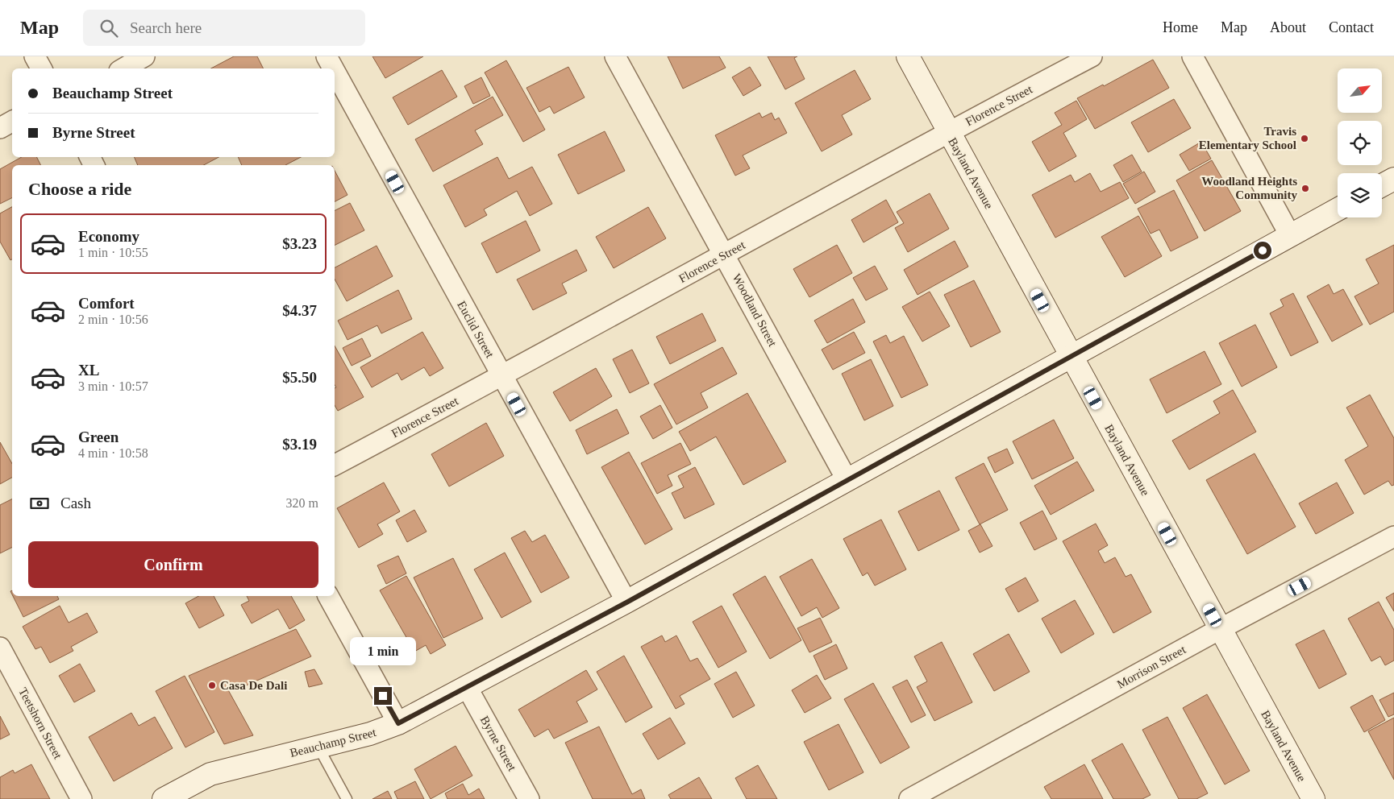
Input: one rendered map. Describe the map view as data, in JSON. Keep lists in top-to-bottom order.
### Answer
{
  "streets": {
    "street": [
      "Florence Street",
      "Bayland Avenue",
      "Woodland Street",
      "Euclid Street",
      "Morrison Street",
      "Teetshorn Street",
      "Beauchamp Street",
      "Byrne Street"
    ]
  },
  "crossings": [
    ["Florence Street", "Bayland Avenue"],
    ["Florence Street", "Woodland Street"],
    ["Florence Street", "Euclid Street"],
    ["Bayland Avenue", "Morrison Street"],
    ["Bayland Avenue", "Beauchamp Street"],
    ["Woodland Street", "Beauchamp Street"],
    ["Euclid Street", "Beauchamp Street"],
    ["Beauchamp Street", "Byrne Street"]
  ],
  "places": ["Travis Elementary School", "Woodland Heights Community", "Casa De Dali"],
  "north": "top right",
  "page": {
    "header": "Map",
    "search": "Search here",
    "nav": [
      "Home",
      "Map",
      "About",
      "Contact"
    ],
    "banner": ["Beauchamp Street", "Byrne Street"],
    "heading": "Choose a ride",
    "list": [
      {
        "name": "Economy",
        "note": "1 min · 10:55",
        "value": "$3.23"
      },
      {
        "name": "Comfort",
        "note": "2 min · 10:56",
        "value": "$4.37"
      },
      {
        "name": "XL",
        "note": "3 min · 10:57",
        "value": "$5.50"
      },
      {
        "name": "Green",
        "note": "4 min · 10:58",
        "value": "$3.19"
      }
    ],
    "pay": ["Cash", "320 m"],
    "buttons": "Confirm",
    "bubble": "1 min"
  }
}
